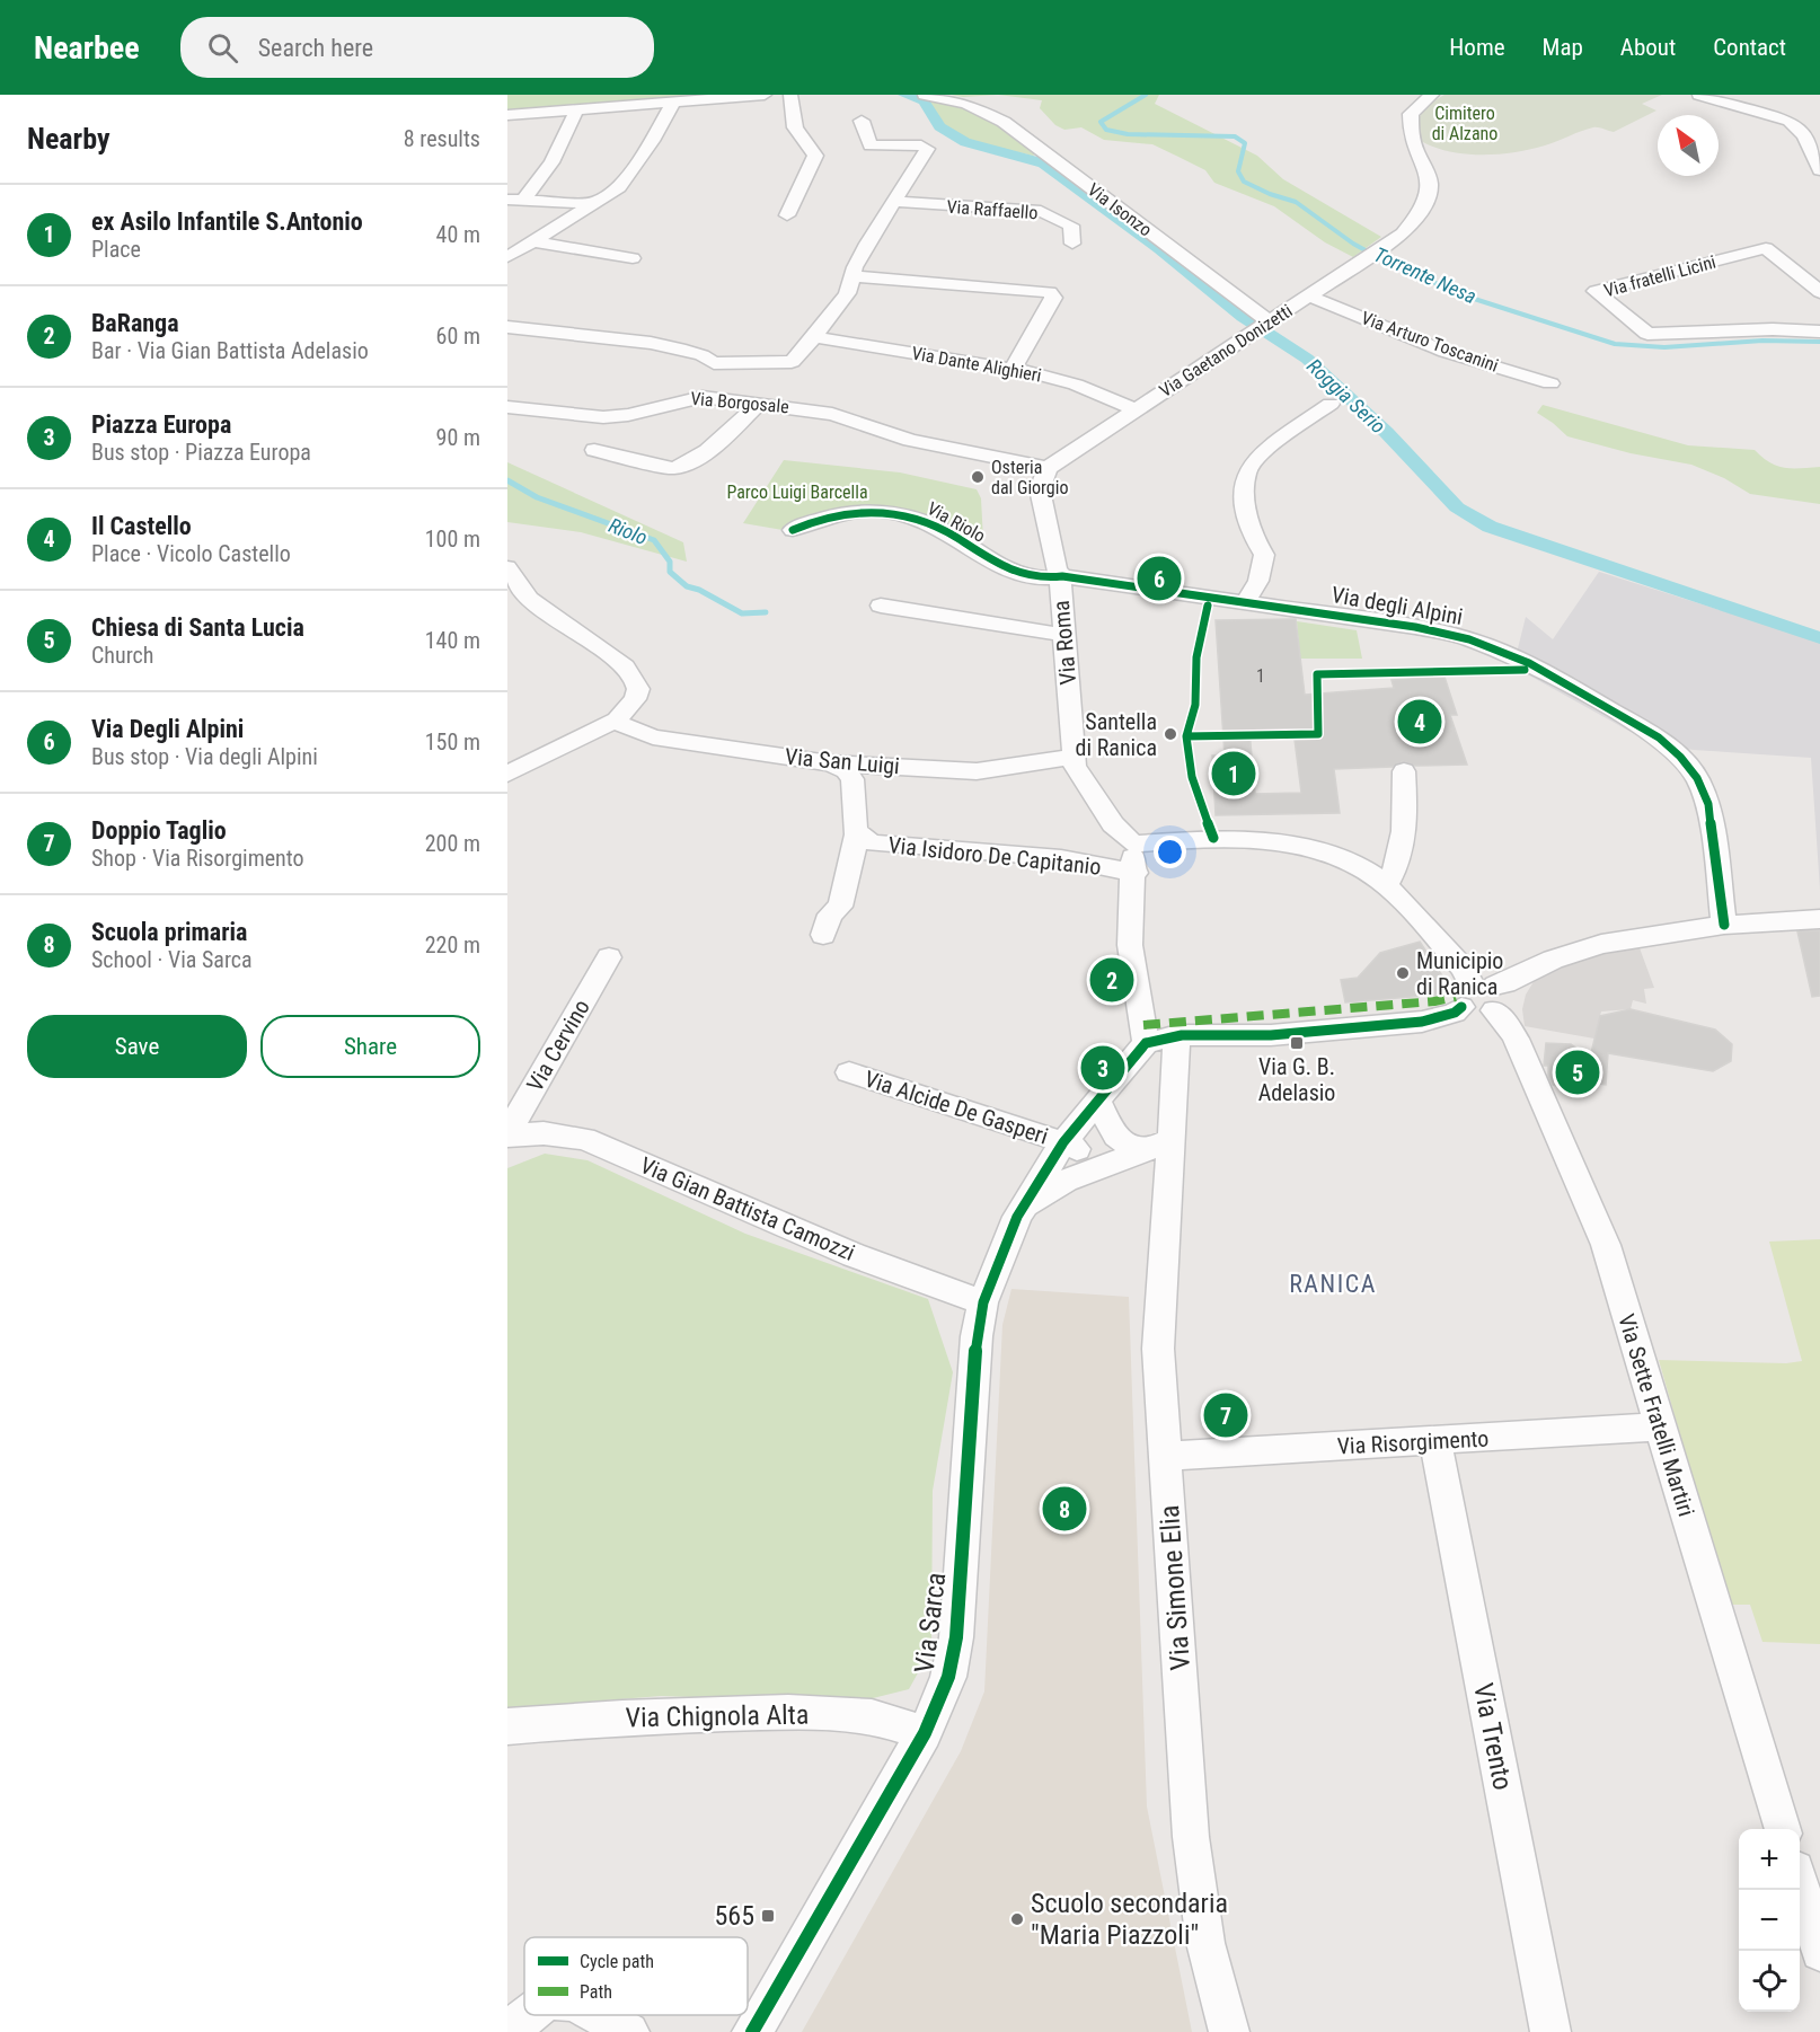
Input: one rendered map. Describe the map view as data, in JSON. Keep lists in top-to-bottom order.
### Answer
{
  "streets": {
    "street": [
      "Via Raffaello",
      "Via Isonzo",
      "Via fratelli Licini",
      "Via Arturo Toscanini",
      "Via Gaetano Donizetti",
      "Via Dante Alighieri",
      "Via Borgosale",
      "Via Riolo",
      "Via degli Alpini",
      "Via Roma",
      "Via San Luigi",
      "Via Isidoro De Capitanio",
      "Via Cervino",
      "Via Alcide De Gasperi",
      "Via Gian Battista Camozzi",
      "Via Sette Fratelli Martiri",
      "Via Risorgimento",
      "Via Simone Elia",
      "Via Sarca",
      "Via Chignola Alta",
      "Via Trento"
    ]
  },
  "crossings": [
    ["Via Isonzo", "Via Gaetano Donizetti"],
    ["Via Arturo Toscanini", "Via Gaetano Donizetti"],
    ["Via Gaetano Donizetti", "Via Dante Alighieri"],
    ["Via Gaetano Donizetti", "Via Borgosale"],
    ["Via Gaetano Donizetti", "Via Roma"],
    ["Via Borgosale", "Via Roma"],
    ["Via Riolo", "Via degli Alpini"],
    ["Via Riolo", "Via Roma"],
    ["Via degli Alpini", "Via Roma"],
    ["Via Roma", "Via San Luigi"],
    ["Via Roma", "Via Sette Fratelli Martiri"],
    ["Via Cervino", "Via Gian Battista Camozzi"],
    ["Via Alcide De Gasperi", "Via Sarca"],
    ["Via Gian Battista Camozzi", "Via Sarca"],
    ["Via Sette Fratelli Martiri", "Via Risorgimento"],
    ["Via Risorgimento", "Via Simone Elia"],
    ["Via Risorgimento", "Via Trento"],
    ["Via Sarca", "Via Chignola Alta"]
  ],
  "districts": ["RANICA"],
  "water": ["Torrente Nesa", "Roggia Serio", "Riolo"],
  "parks": ["Cimitero di Alzano", "Parco Luigi Barcella"],
  "places": {
    "other": [
      "Osteria dal Giorgio",
      "Santella di Ranica",
      "Municipio di Ranica",
      "Scuolo secondaria \"Maria Piazzoli\""
    ],
    "transit": ["Via G. B. Adelasio", "565"]
  },
  "house_numbers": ["1"],
  "legend": ["Cycle path", "Path"],
  "north": "top left",
  "page": {
    "header": "Nearbee",
    "search": "Search here",
    "nav": [
      "Home",
      "Map",
      "About",
      "Contact"
    ],
    "heading": ["Nearby", "8 results"],
    "list": [
      {
        "mark": "1",
        "name": "ex Asilo Infantile S.Antonio",
        "note": "Place",
        "value": "40 m"
      },
      {
        "mark": "2",
        "name": "BaRanga",
        "note": "Bar · Via Gian Battista Adelasio",
        "value": "60 m"
      },
      {
        "mark": "3",
        "name": "Piazza Europa",
        "note": "Bus stop · Piazza Europa",
        "value": "90 m"
      },
      {
        "mark": "4",
        "name": "Il Castello",
        "note": "Place · Vicolo Castello",
        "value": "100 m"
      },
      {
        "mark": "5",
        "name": "Chiesa di Santa Lucia",
        "note": "Church",
        "value": "140 m"
      },
      {
        "mark": "6",
        "name": "Via Degli Alpini",
        "note": "Bus stop · Via degli Alpini",
        "value": "150 m"
      },
      {
        "mark": "7",
        "name": "Doppio Taglio",
        "note": "Shop · Via Risorgimento",
        "value": "200 m"
      },
      {
        "mark": "8",
        "name": "Scuola primaria",
        "note": "School · Via Sarca",
        "value": "220 m"
      }
    ],
    "pins": [
      "6",
      "4",
      "1",
      "2",
      "3",
      "5",
      "7",
      "8"
    ],
    "buttons": ["Save", "Share"],
    "map_buttons": ["+", "−"]
  }
}
